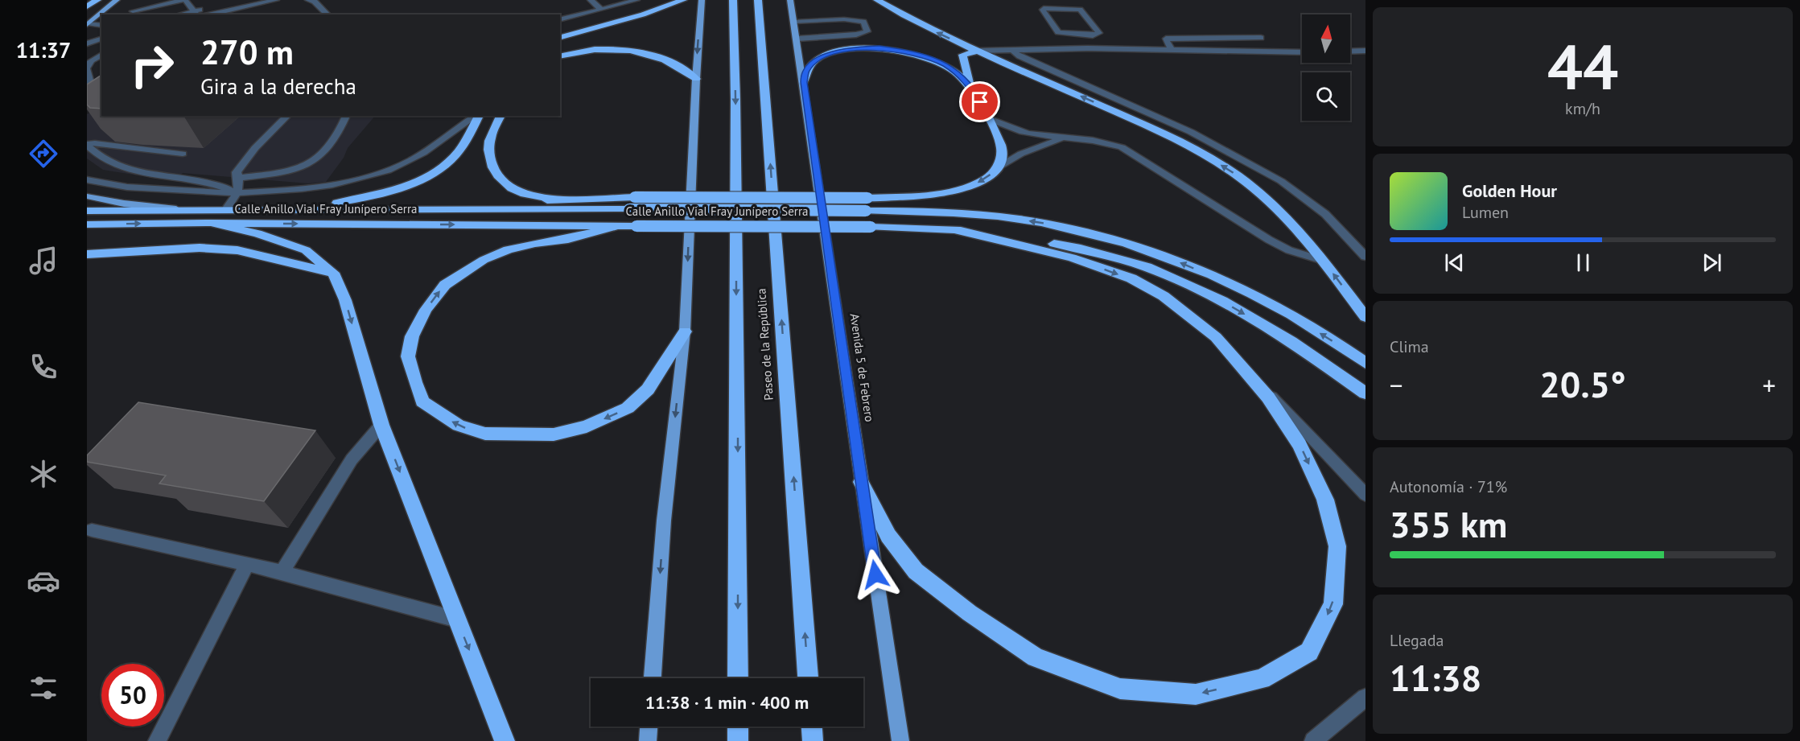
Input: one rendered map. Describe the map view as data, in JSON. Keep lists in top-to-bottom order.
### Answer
{
  "streets": {
    "highway": ["Calle Anillo Vial Fray Junípero Serra", "Paseo de la República"],
    "main road": ["Avenida 5 de Febrero"]
  },
  "north": "top",
  "page": {
    "tabs": "11:37",
    "tile": [
      ["44", "km/h"],
      "Clima",
      ["Autonomía · 71%", "355 km"],
      ["Llegada", "11:38"]
    ],
    "turn": ["270 m", "Gira a la derecha"],
    "song": ["Golden Hour", "Lumen"],
    "heat": ["−", "20.5°", "+"],
    "limit": "50",
    "trip": "11:38 · 1 min · 400 m"
  }
}
